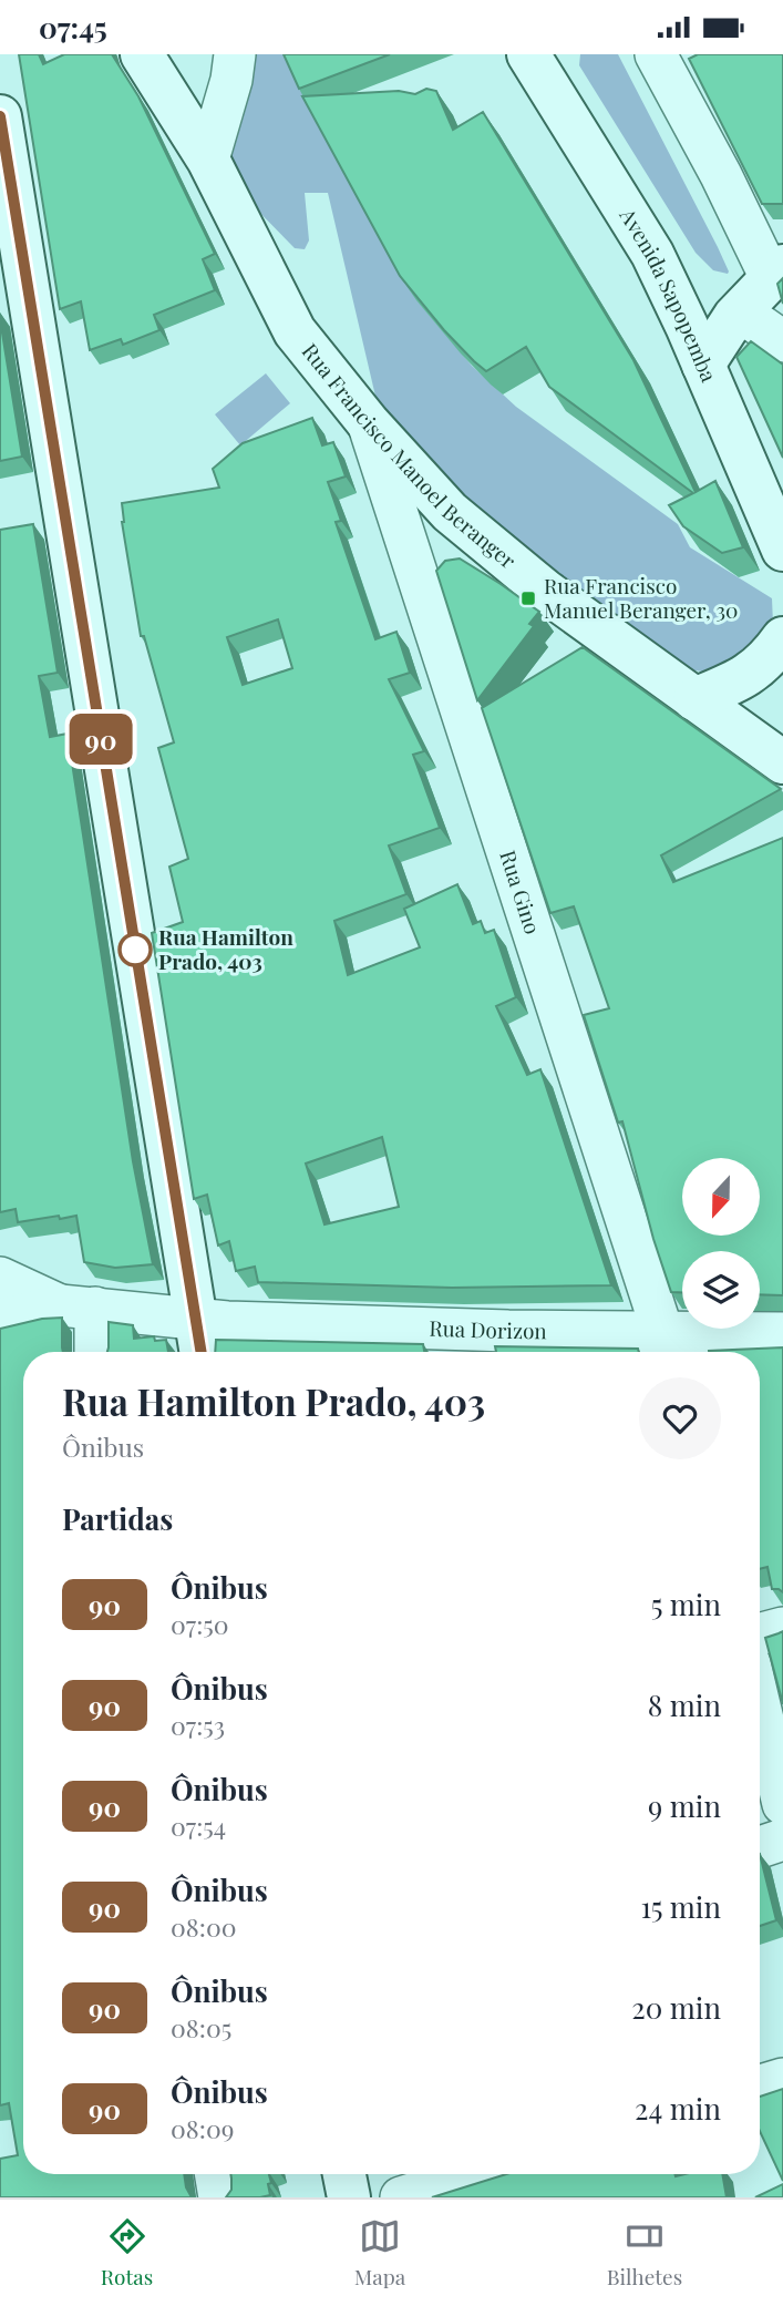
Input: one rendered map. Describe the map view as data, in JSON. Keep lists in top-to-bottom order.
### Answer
{
  "streets": {
    "main road": ["Avenida Sapopemba", "Rua Francisco Manoel Beranger"],
    "street": ["Rua Gino", "Rua Dorizon"]
  },
  "crossings": [
    ["Rua Francisco Manoel Beranger", "Rua Gino"],
    ["Rua Gino", "Rua Dorizon"]
  ],
  "places": {
    "transit": ["Rua Francisco Manuel Beranger, 30"],
    "other": ["Rua Hamilton Prado, 403"]
  },
  "lines": ["bus line 90"],
  "north": "bottom",
  "page": {
    "status": "07:45",
    "on_map": "90",
    "heading": [
      ["Rua Hamilton Prado, 403", "Ônibus"],
      "Partidas"
    ],
    "list": [
      {
        "mark": "90",
        "name": "Ônibus",
        "note": "07:50",
        "value": "5 min"
      },
      {
        "mark": "90",
        "name": "Ônibus",
        "note": "07:53",
        "value": "8 min"
      },
      {
        "mark": "90",
        "name": "Ônibus",
        "note": "07:54",
        "value": "9 min"
      },
      {
        "mark": "90",
        "name": "Ônibus",
        "note": "08:00",
        "value": "15 min"
      },
      {
        "mark": "90",
        "name": "Ônibus",
        "note": "08:05",
        "value": "20 min"
      },
      {
        "mark": "90",
        "name": "Ônibus",
        "note": "08:09",
        "value": "24 min"
      }
    ],
    "tabs": ["Rotas", "Mapa", "Bilhetes"]
  }
}
